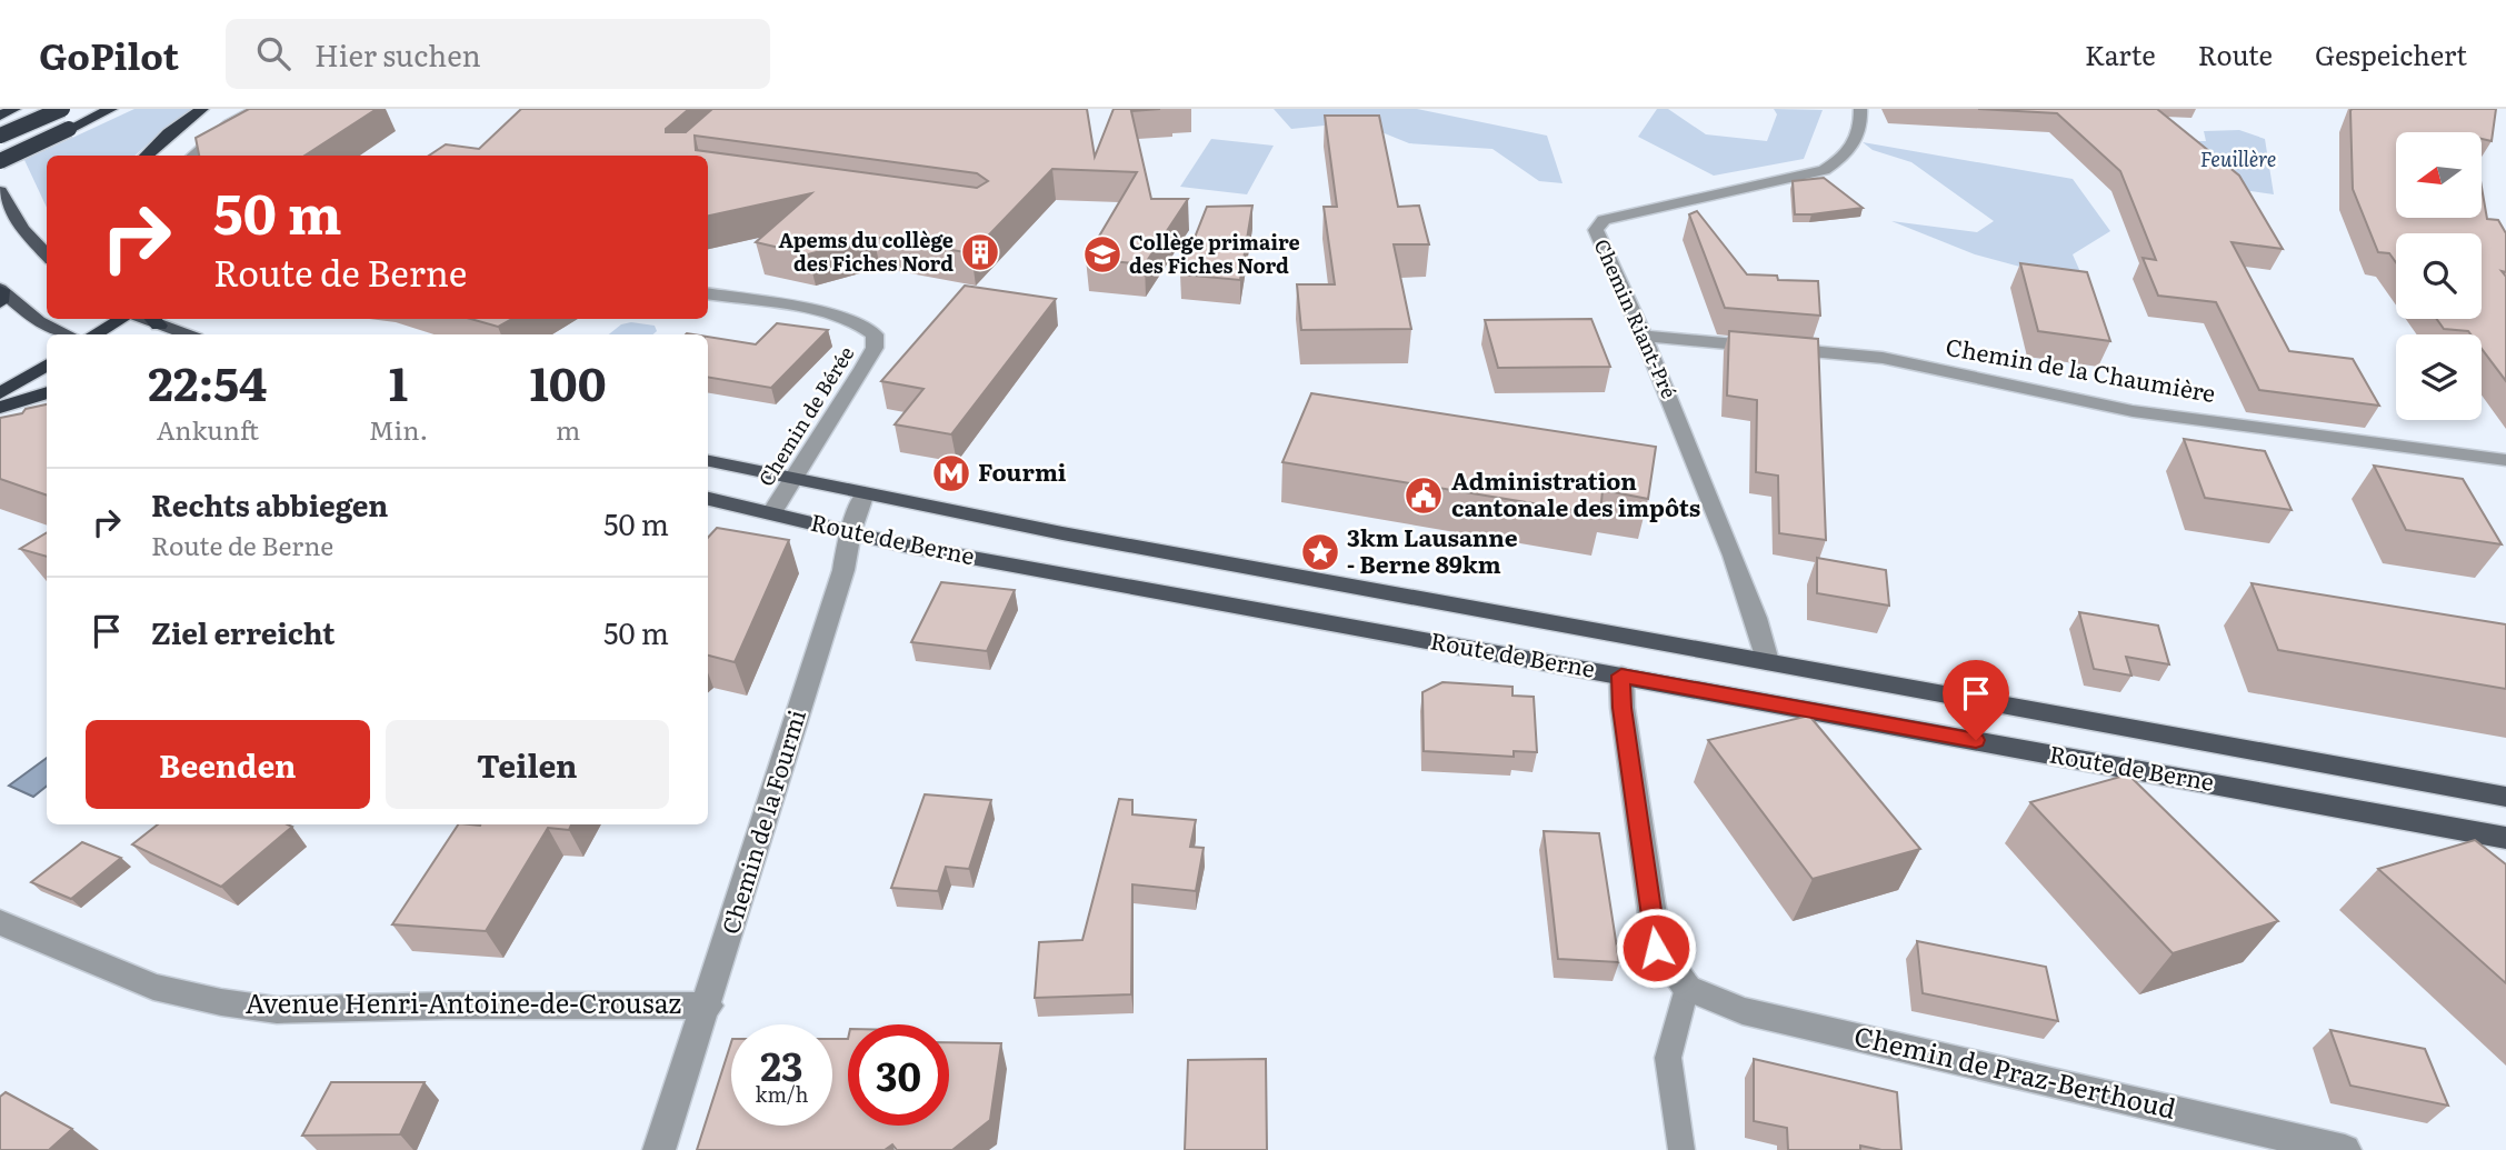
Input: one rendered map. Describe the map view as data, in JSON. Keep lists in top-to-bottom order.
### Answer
{
  "streets": {
    "main road": ["Route de Berne"],
    "street": [
      "Chemin Riant-Pré",
      "Chemin de la Chaumière",
      "Chemin de Bérée",
      "Chemin de la Fourmi",
      "Avenue Henri-Antoine-de-Crousaz",
      "Chemin de Praz-Berthoud"
    ]
  },
  "crossings": [
    ["Chemin Riant-Pré", "Chemin de la Chaumière"],
    ["Chemin Riant-Pré", "Route de Berne"],
    ["Chemin de Bérée", "Route de Berne"],
    ["Route de Berne", "Chemin de la Fourmi"],
    ["Route de Berne", "Chemin de Praz-Berthoud"],
    ["Chemin de la Fourmi", "Avenue Henri-Antoine-de-Crousaz"]
  ],
  "parks": ["Feuillère"],
  "places": {
    "building": ["Apems du collège des Fiches Nord"],
    "school or university": ["Collège primaire des Fiches Nord"],
    "metro station": ["Fourmi"],
    "public building": ["Administration cantonale des impôts"],
    "place": ["3km Lausanne - Berne 89km"]
  },
  "north": "left",
  "page": {
    "header": "GoPilot",
    "search": "Hier suchen",
    "nav": ["Karte", "Route", "Gespeichert"],
    "turn": ["50 m", "Route de Berne"],
    "eta": [
      "22:54",
      "Ankunft",
      "1",
      "Min.",
      "100",
      "m"
    ],
    "list": [
      {
        "name": "Rechts abbiegen",
        "note": "Route de Berne",
        "value": "50 m"
      },
      {
        "name": "Ziel erreicht",
        "value": "50 m"
      }
    ],
    "buttons": ["Beenden", "Teilen"],
    "speed": "23 km/h",
    "limit": "30"
  }
}
